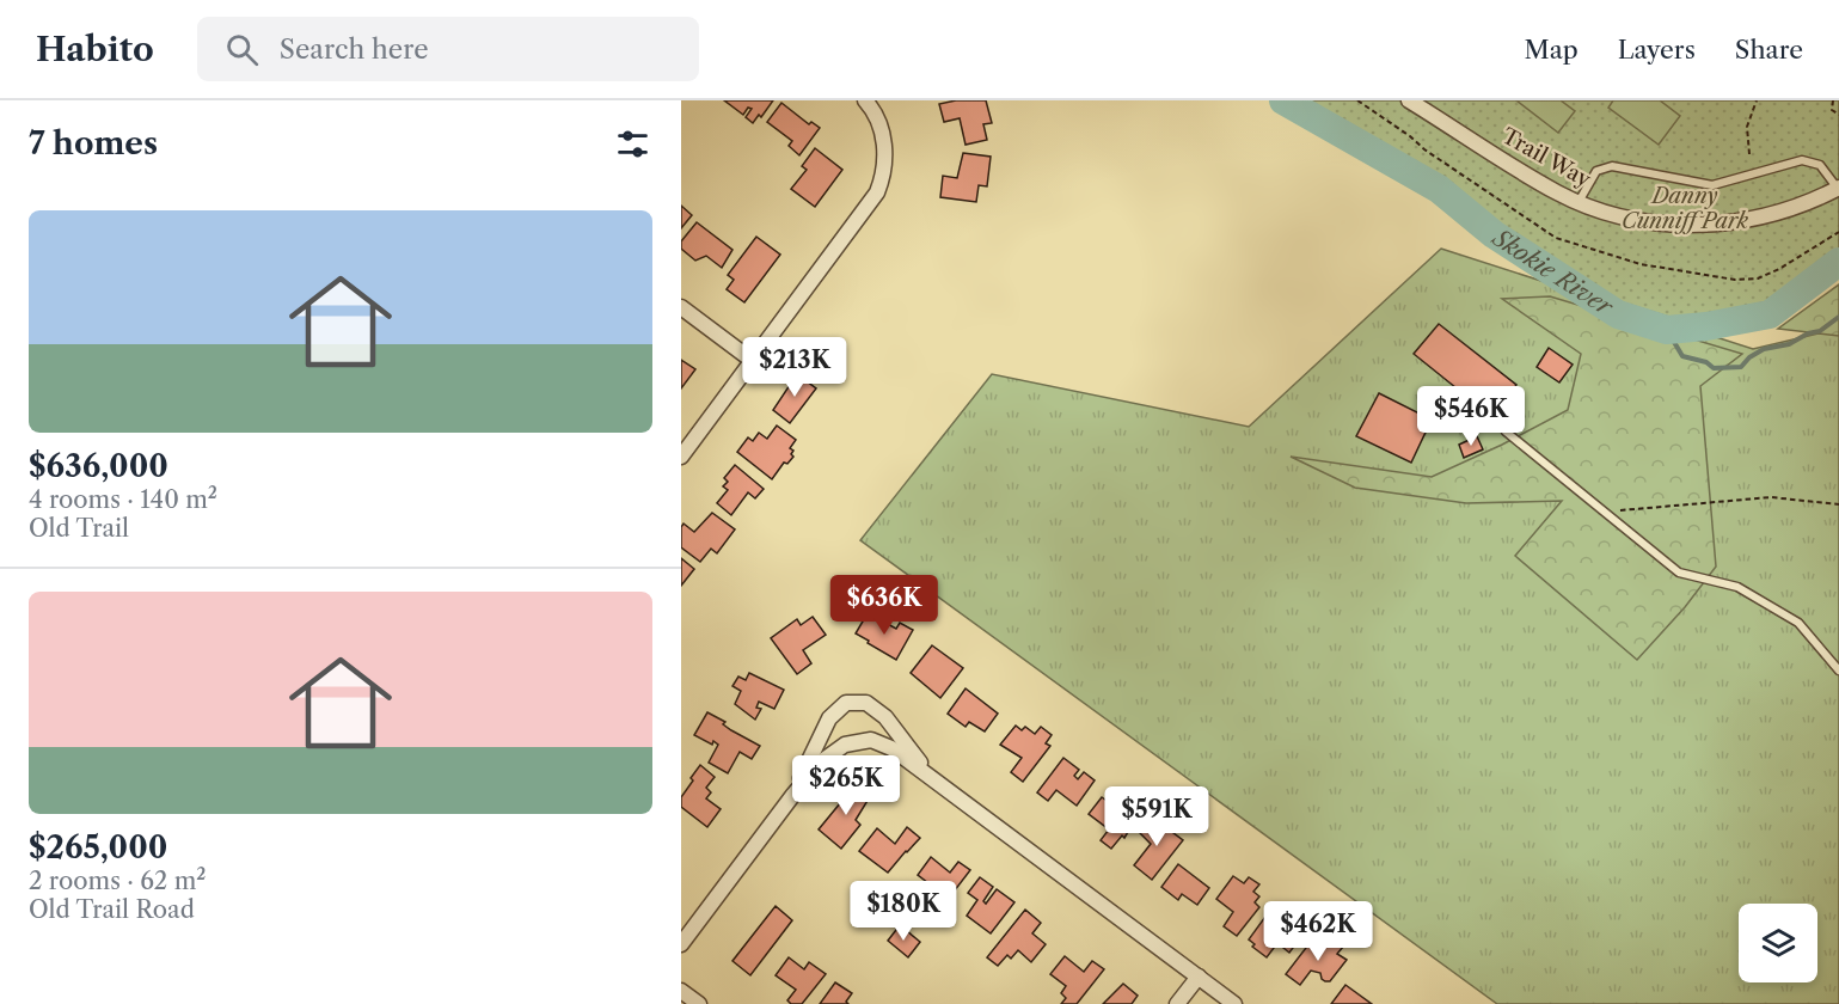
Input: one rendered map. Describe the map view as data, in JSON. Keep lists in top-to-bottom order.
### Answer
{
  "streets": {
    "street": ["Trail Way"]
  },
  "water": ["Skokie River"],
  "parks": ["Danny Cunniff Park"],
  "page": {
    "header": "Habito",
    "search": "Search here",
    "nav": ["Map", "Layers", "Share"],
    "heading": "7 homes",
    "list": [
      {
        "name": "$636,000",
        "note": "4 rooms · 140 m² · Old Trail"
      },
      {
        "name": "$265,000",
        "note": "2 rooms · 62 m² · Old Trail Road"
      }
    ],
    "price": [
      "$213K",
      "$546K",
      "$636K",
      "$265K",
      "$591K",
      "$180K",
      "$462K"
    ]
  }
}
